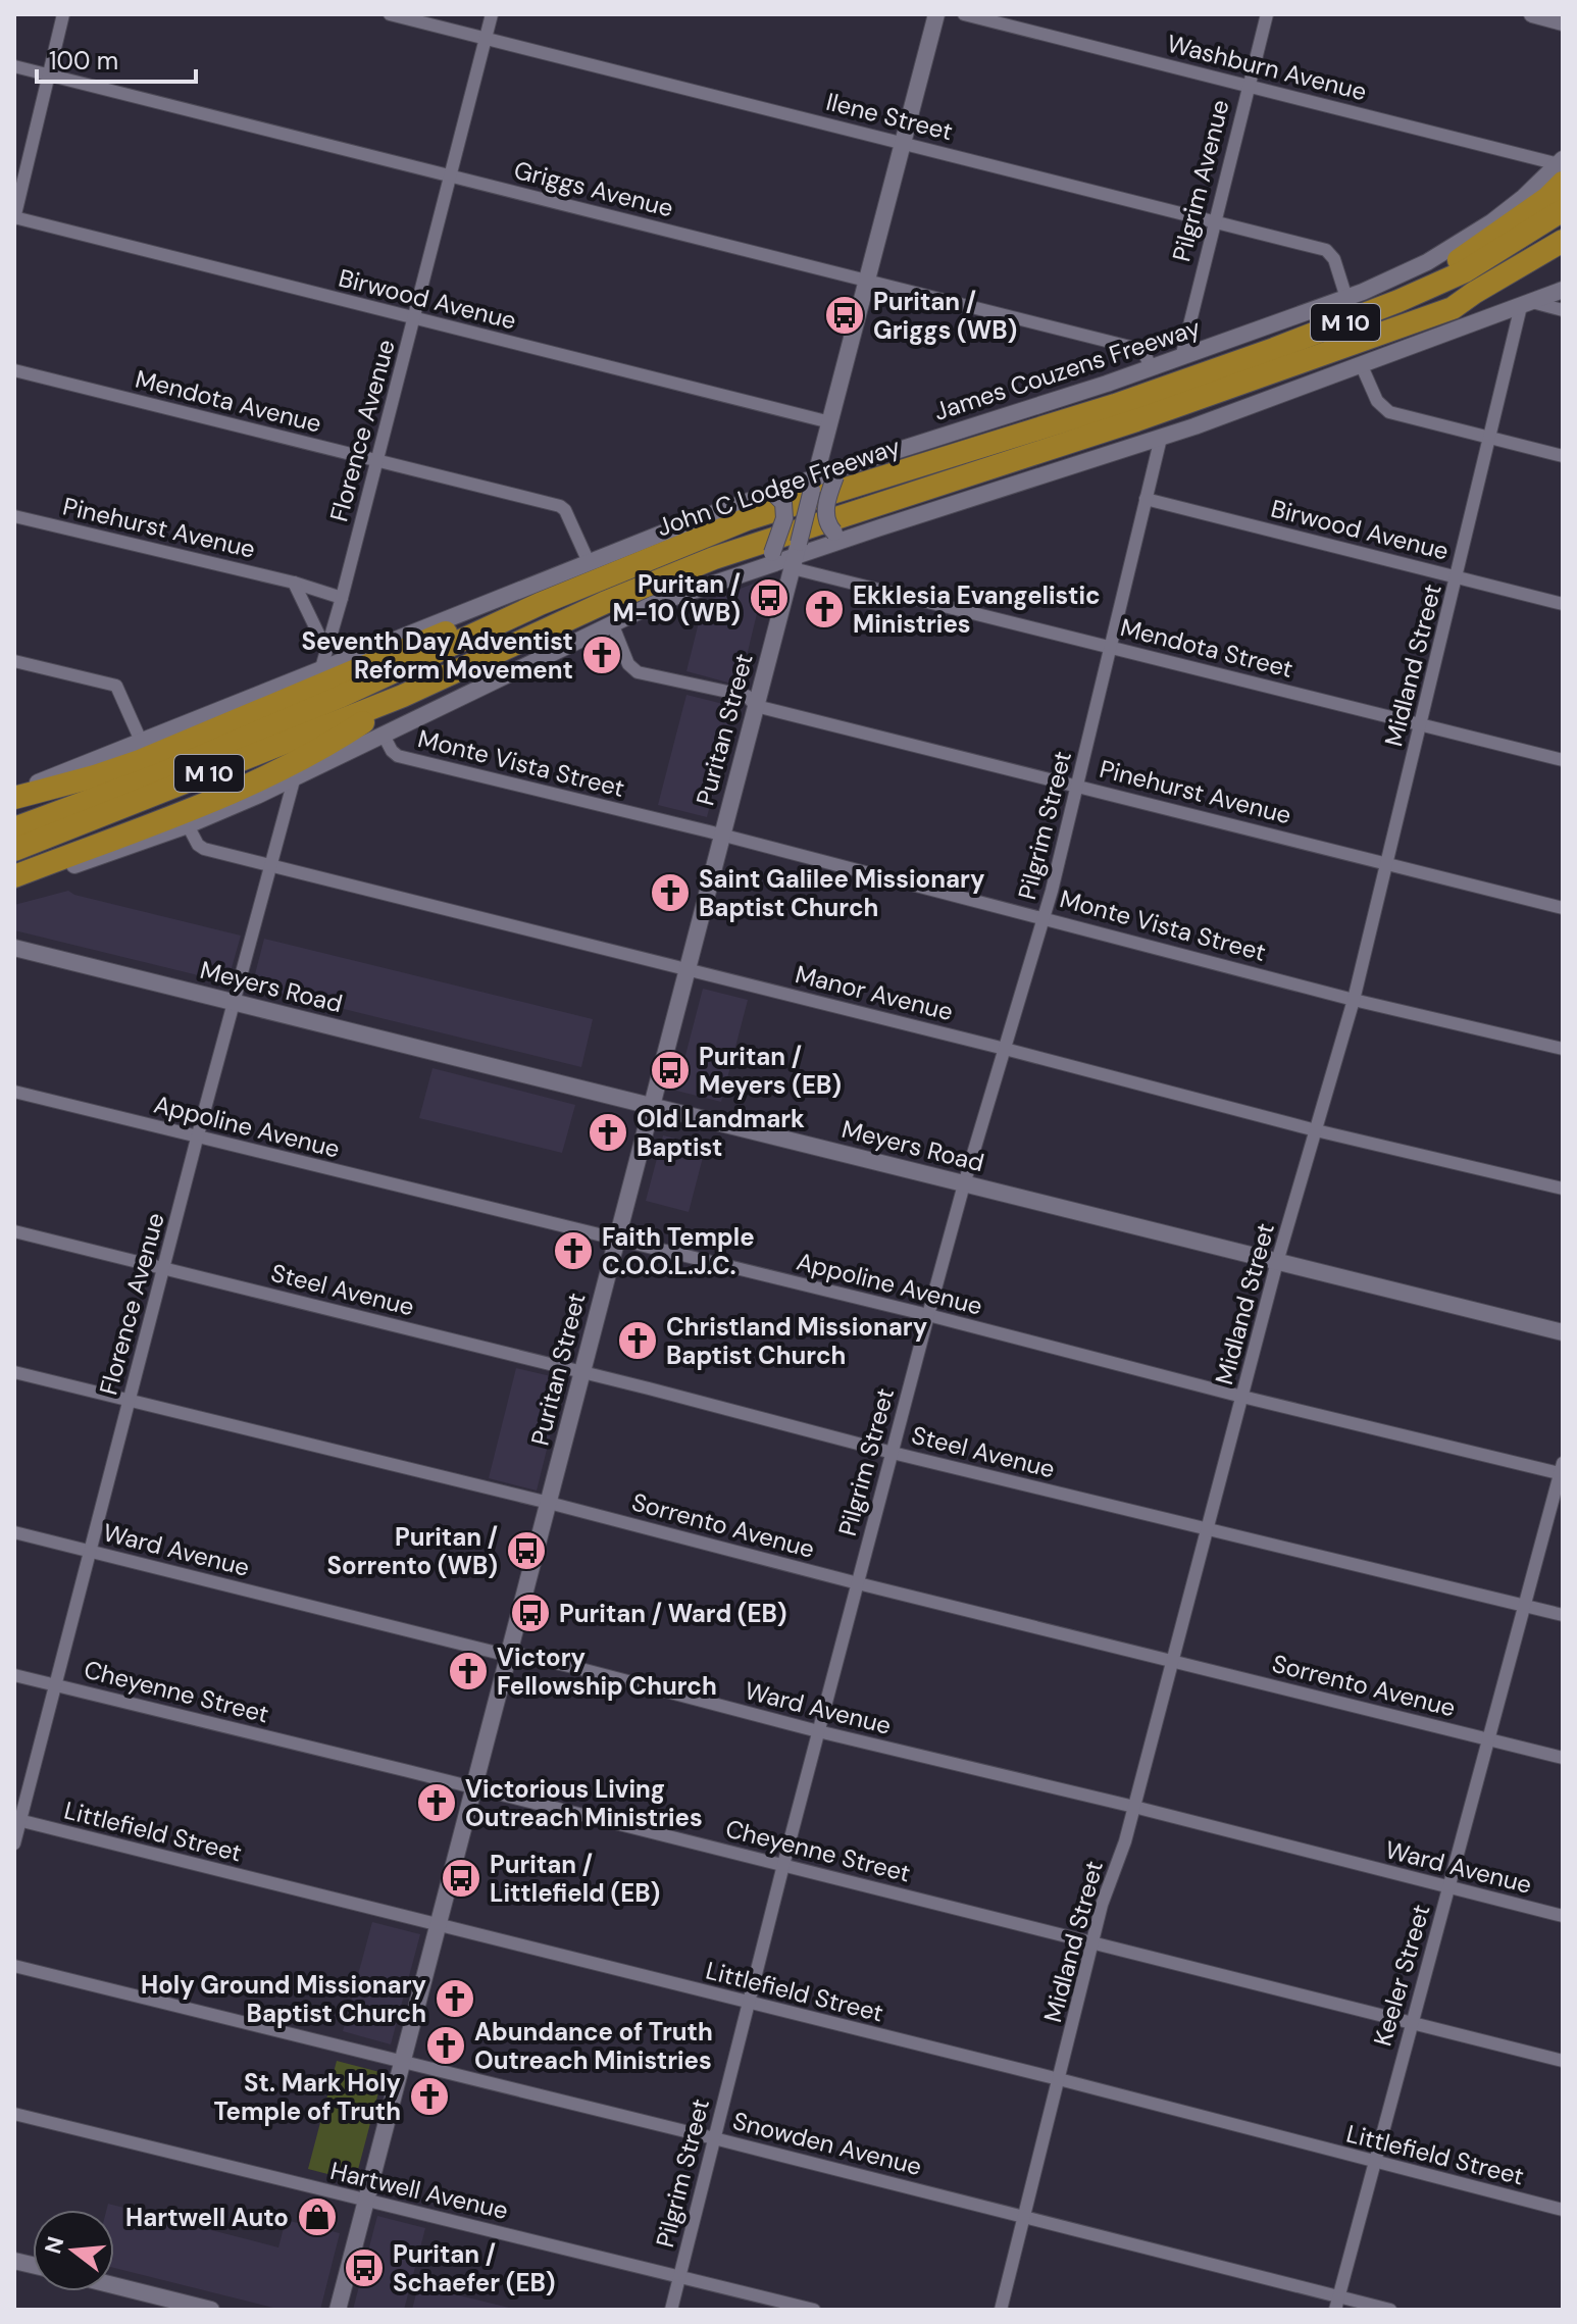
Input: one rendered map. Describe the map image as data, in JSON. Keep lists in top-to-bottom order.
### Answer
{
  "streets": {
    "highway": ["M 10", "John C Lodge Freeway"],
    "street": [
      "Washburn Avenue",
      "Ilene Street",
      "Pilgrim Avenue",
      "Griggs Avenue",
      "Birwood Avenue",
      "James Couzens Freeway",
      "Mendota Avenue",
      "Florence Avenue",
      "Pinehurst Avenue",
      "Mendota Street",
      "Midland Street",
      "Puritan Street",
      "Monte Vista Street",
      "Pilgrim Street",
      "Meyers Road",
      "Manor Avenue",
      "Appoline Avenue",
      "Steel Avenue",
      "Sorrento Avenue",
      "Ward Avenue",
      "Cheyenne Street",
      "Littlefield Street",
      "Keeler Street",
      "Snowden Avenue",
      "Hartwell Avenue"
    ]
  },
  "crossings": [
    ["Washburn Avenue", "Pilgrim Avenue"],
    ["Washburn Avenue", "James Couzens Freeway"],
    ["Ilene Street", "Pilgrim Avenue"],
    ["Ilene Street", "James Couzens Freeway"],
    ["Ilene Street", "Florence Avenue"],
    ["Ilene Street", "Puritan Street"],
    ["Pilgrim Avenue", "James Couzens Freeway"],
    ["Griggs Avenue", "James Couzens Freeway"],
    ["Griggs Avenue", "Florence Avenue"],
    ["Griggs Avenue", "Puritan Street"],
    ["Birwood Avenue", "Florence Avenue"],
    ["Birwood Avenue", "Midland Street"],
    ["Birwood Avenue", "Puritan Street"],
    ["Birwood Avenue", "Pilgrim Street"],
    ["James Couzens Freeway", "Mendota Avenue"],
    ["James Couzens Freeway", "Florence Avenue"],
    ["James Couzens Freeway", "Puritan Street"],
    ["Mendota Avenue", "Florence Avenue"],
    ["Florence Avenue", "Pinehurst Avenue"],
    ["Florence Avenue", "Meyers Road"],
    ["Florence Avenue", "Manor Avenue"],
    ["Florence Avenue", "Appoline Avenue"],
    ["Florence Avenue", "Steel Avenue"],
    ["Florence Avenue", "Sorrento Avenue"],
    ["Florence Avenue", "Ward Avenue"],
    ["Florence Avenue", "Cheyenne Street"],
    ["Florence Avenue", "Littlefield Street"],
    ["Pinehurst Avenue", "Midland Street"],
    ["Pinehurst Avenue", "Puritan Street"],
    ["Pinehurst Avenue", "Pilgrim Street"],
    ["Mendota Street", "Midland Street"],
    ["Mendota Street", "Puritan Street"],
    ["Mendota Street", "Pilgrim Street"],
    ["Midland Street", "Monte Vista Street"],
    ["Midland Street", "Meyers Road"],
    ["Midland Street", "Manor Avenue"],
    ["Midland Street", "Appoline Avenue"],
    ["Midland Street", "Steel Avenue"],
    ["Midland Street", "Sorrento Avenue"],
    ["Midland Street", "Ward Avenue"],
    ["Midland Street", "Cheyenne Street"],
    ["Midland Street", "Littlefield Street"],
    ["Midland Street", "Snowden Avenue"],
    ["Puritan Street", "Monte Vista Street"],
    ["Puritan Street", "Meyers Road"],
    ["Puritan Street", "Manor Avenue"],
    ["Puritan Street", "Appoline Avenue"],
    ["Puritan Street", "Steel Avenue"],
    ["Puritan Street", "Sorrento Avenue"],
    ["Puritan Street", "Ward Avenue"],
    ["Puritan Street", "Cheyenne Street"],
    ["Puritan Street", "Littlefield Street"],
    ["Puritan Street", "Snowden Avenue"],
    ["Puritan Street", "Hartwell Avenue"],
    ["Monte Vista Street", "Pilgrim Street"],
    ["Pilgrim Street", "Meyers Road"],
    ["Pilgrim Street", "Manor Avenue"],
    ["Pilgrim Street", "Appoline Avenue"],
    ["Pilgrim Street", "Steel Avenue"],
    ["Pilgrim Street", "Sorrento Avenue"],
    ["Pilgrim Street", "Ward Avenue"],
    ["Pilgrim Street", "Cheyenne Street"],
    ["Pilgrim Street", "Littlefield Street"],
    ["Pilgrim Street", "Snowden Avenue"],
    ["Pilgrim Street", "Hartwell Avenue"],
    ["Appoline Avenue", "Keeler Street"],
    ["Steel Avenue", "Keeler Street"],
    ["Sorrento Avenue", "Keeler Street"],
    ["Ward Avenue", "Keeler Street"],
    ["Cheyenne Street", "Keeler Street"],
    ["Littlefield Street", "Keeler Street"],
    ["Keeler Street", "Snowden Avenue"]
  ],
  "places": {
    "bus stop": [
      "Puritan / Griggs (WB)",
      "Puritan / M-10 (WB)",
      "Puritan / Meyers (EB)",
      "Puritan / Sorrento (WB)",
      "Puritan / Ward (EB)",
      "Puritan / Littlefield (EB)",
      "Puritan / Schaefer (EB)"
    ],
    "church": [
      "Ekklesia Evangelistic Ministries",
      "Seventh Day Adventist Reform Movement",
      "Saint Galilee Missionary Baptist Church",
      "Old Landmark Baptist",
      "Faith Temple C.O.O.L.J.C.",
      "Christland Missionary Baptist Church",
      "Victory Fellowship Church",
      "Victorious Living Outreach Ministries",
      "Holy Ground Missionary Baptist Church",
      "Abundance of Truth Outreach Ministries",
      "St. Mark Holy Temple of Truth"
    ],
    "shop": ["Hartwell Auto"]
  },
  "scale_bar": "100 m",
  "north": "left"
}
